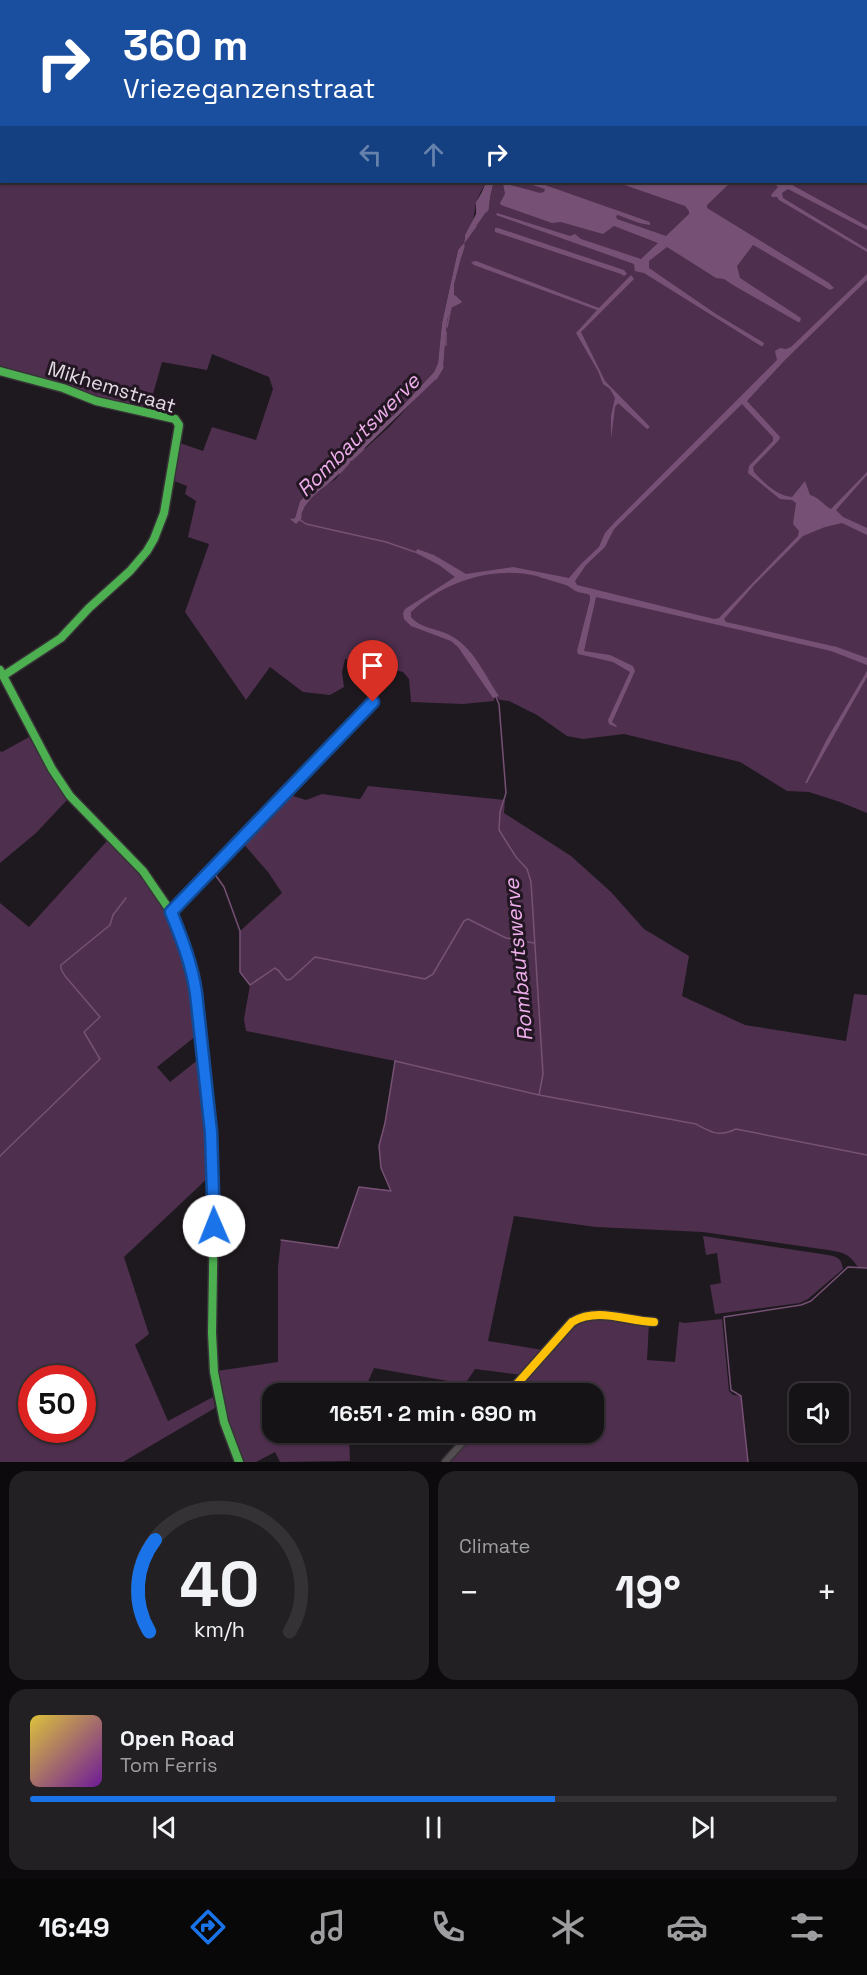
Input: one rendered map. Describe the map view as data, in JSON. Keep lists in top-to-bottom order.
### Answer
{
  "streets": {
    "street": ["Mikhemstraat"]
  },
  "water": ["Rombautswerve"],
  "page": {
    "turn": ["360 m", "Vriezeganzenstraat"],
    "limit": "50",
    "trip": "16:51 · 2 min · 690 m",
    "tile": "Climate",
    "heat": ["−", "19°", "+"],
    "song": ["Open Road", "Tom Ferris"],
    "tabs": "16:49",
    "gauge": ["40", "km/h"]
  }
}
